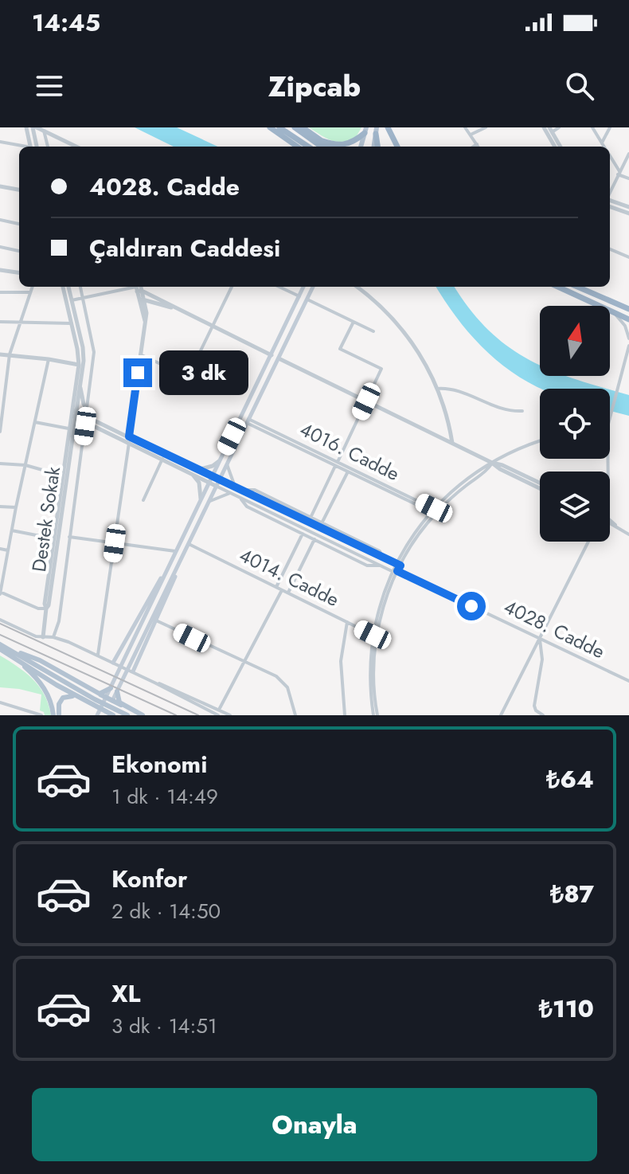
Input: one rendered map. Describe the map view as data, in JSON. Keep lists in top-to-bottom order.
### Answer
{
  "streets": {
    "street": [
      "4016. Cadde",
      "Destek Sokak",
      "4014. Cadde",
      "4028. Cadde"
    ]
  },
  "north": "top",
  "page": {
    "status": "14:45",
    "header": "Zipcab",
    "banner": ["4028. Cadde", "Çaldıran Caddesi"],
    "bubble": "3 dk",
    "list": [
      {
        "name": "Ekonomi",
        "note": "1 dk · 14:49",
        "value": "₺64"
      },
      {
        "name": "Konfor",
        "note": "2 dk · 14:50",
        "value": "₺87"
      },
      {
        "name": "XL",
        "note": "3 dk · 14:51",
        "value": "₺110"
      }
    ],
    "buttons": "Onayla"
  }
}
